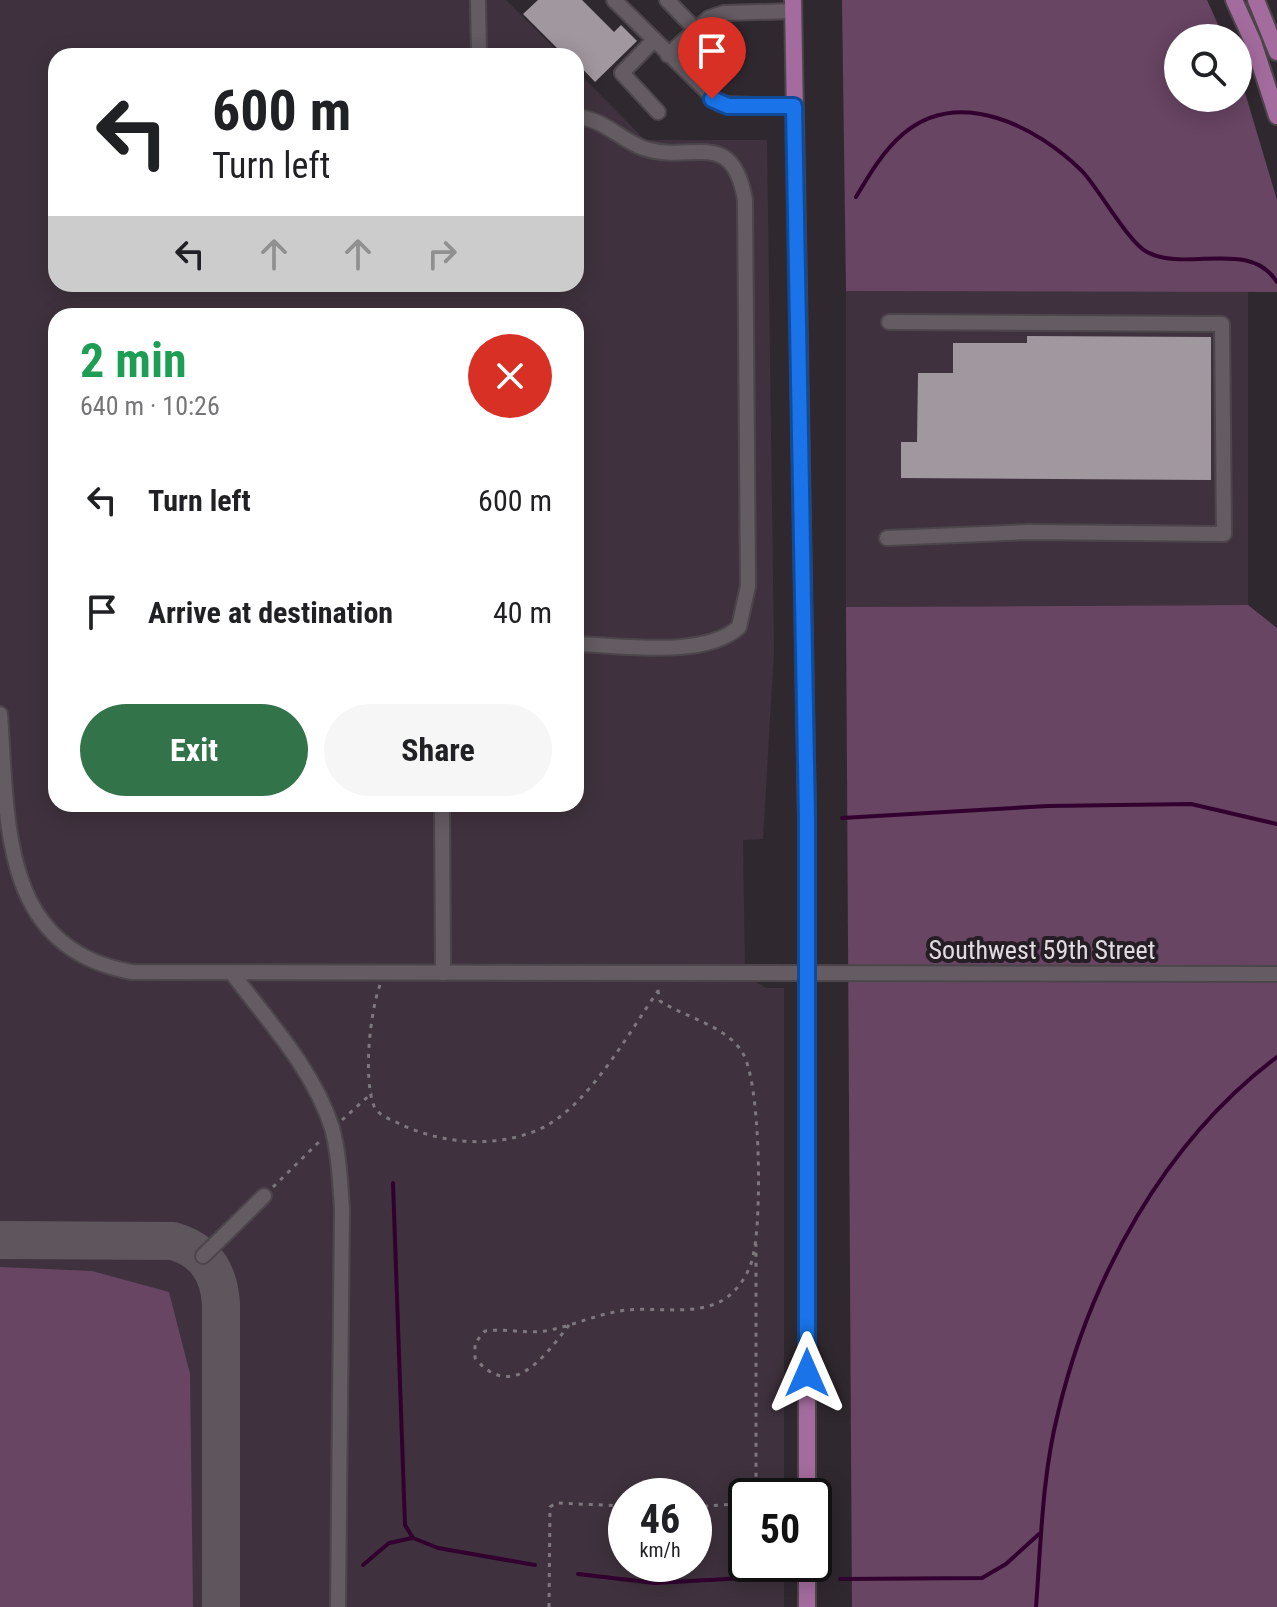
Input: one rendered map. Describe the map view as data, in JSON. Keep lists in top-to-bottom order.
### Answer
{
  "streets": {
    "street": ["Southwest 59th Street"]
  },
  "page": {
    "turn": ["600 m", "Turn left"],
    "heading": ["2 min", "640 m · 10:26"],
    "list": [
      {
        "name": "Turn left",
        "value": "600 m"
      },
      {
        "name": "Arrive at destination",
        "value": "40 m"
      }
    ],
    "buttons": ["Exit", "Share"],
    "speed": "46 km/h",
    "limit": "50"
  }
}
